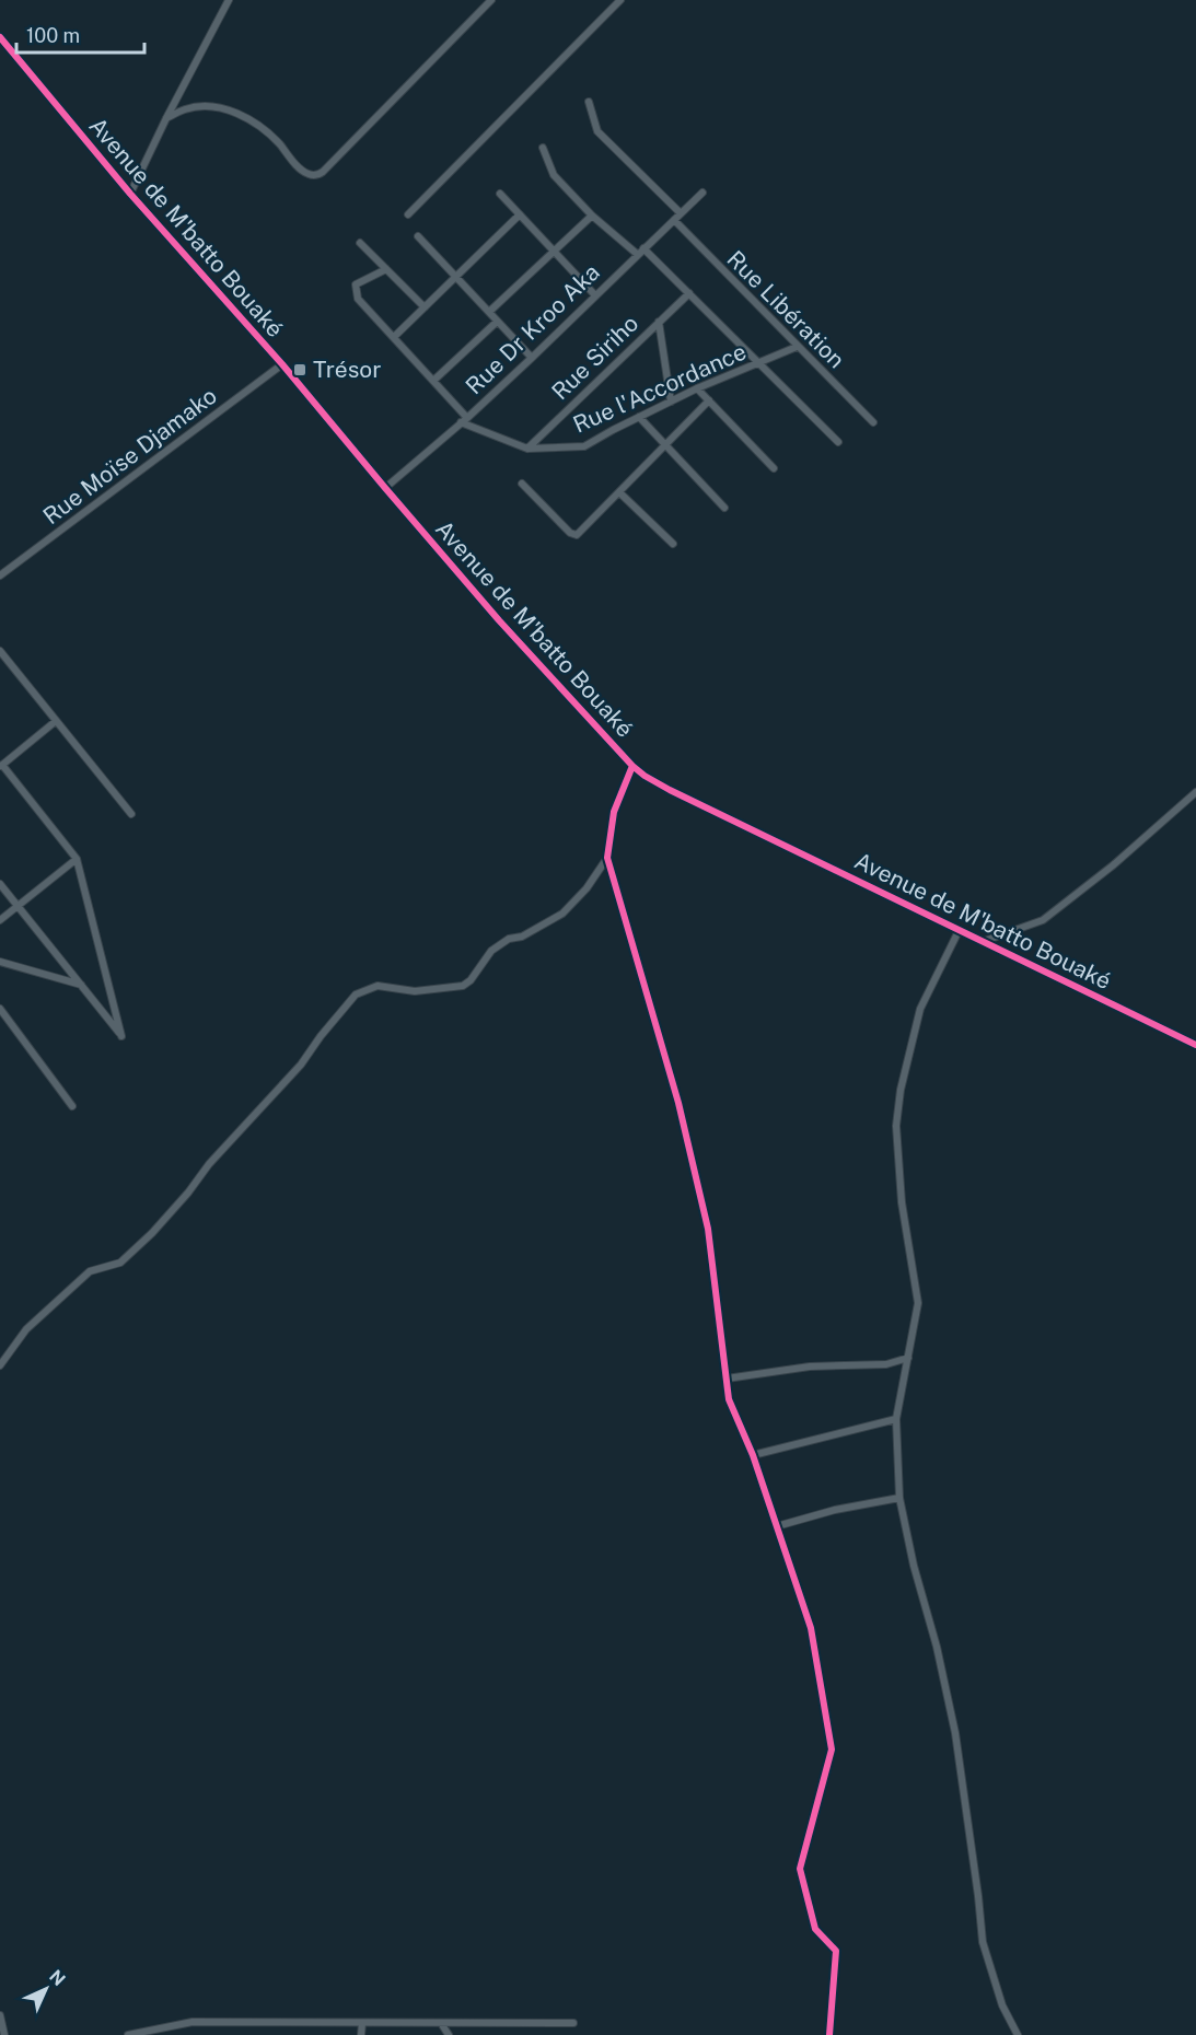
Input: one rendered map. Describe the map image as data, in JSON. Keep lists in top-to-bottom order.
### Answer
{
  "streets": {
    "street": [
      "Avenue de M'batto Bouaké",
      "Rue Libération",
      "Rue Dr Kroo Aka",
      "Rue Siriho",
      "Rue l'Accordance",
      "Rue Moïse Djamako"
    ]
  },
  "crossings": [
    ["Avenue de M'batto Bouaké", "Rue Dr Kroo Aka"],
    ["Avenue de M'batto Bouaké", "Rue Moïse Djamako"],
    ["Rue Libération", "Rue Dr Kroo Aka"],
    ["Rue Libération", "Rue l'Accordance"],
    ["Rue Dr Kroo Aka", "Rue l'Accordance"],
    ["Rue Siriho", "Rue l'Accordance"]
  ],
  "places": {
    "transit": ["Trésor"]
  },
  "scale_bar": "100 m",
  "north": "top right"
}
